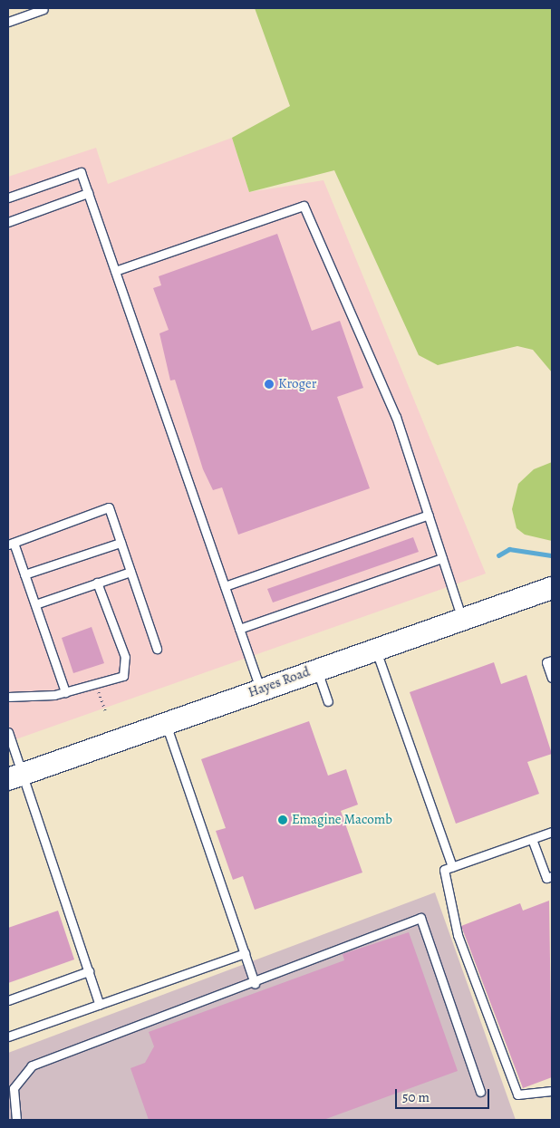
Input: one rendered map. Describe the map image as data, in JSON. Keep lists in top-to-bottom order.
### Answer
{
  "streets": {
    "street": ["Hayes Road"]
  },
  "places": ["Kroger", "Emagine Macomb"],
  "scale_bar": "50 m"
}
